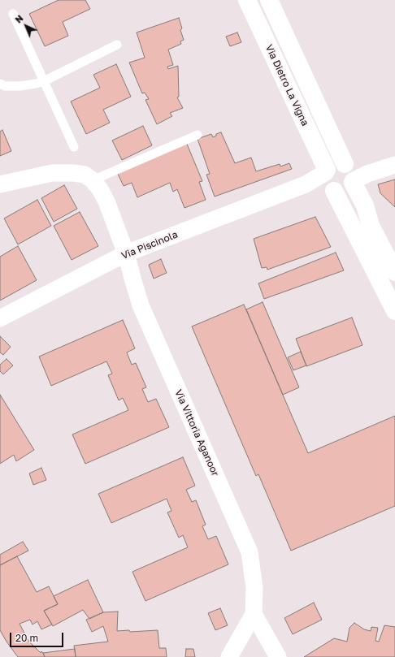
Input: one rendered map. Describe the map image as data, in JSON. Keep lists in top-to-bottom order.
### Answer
{
  "streets": {
    "street": ["Via Dietro La Vigna", "Via Piscinola", "Via Vittoria Aganoor"]
  },
  "crossings": [
    ["Via Dietro La Vigna", "Via Piscinola"],
    ["Via Piscinola", "Via Vittoria Aganoor"]
  ],
  "scale_bar": "20 m",
  "north": "top left"
}
